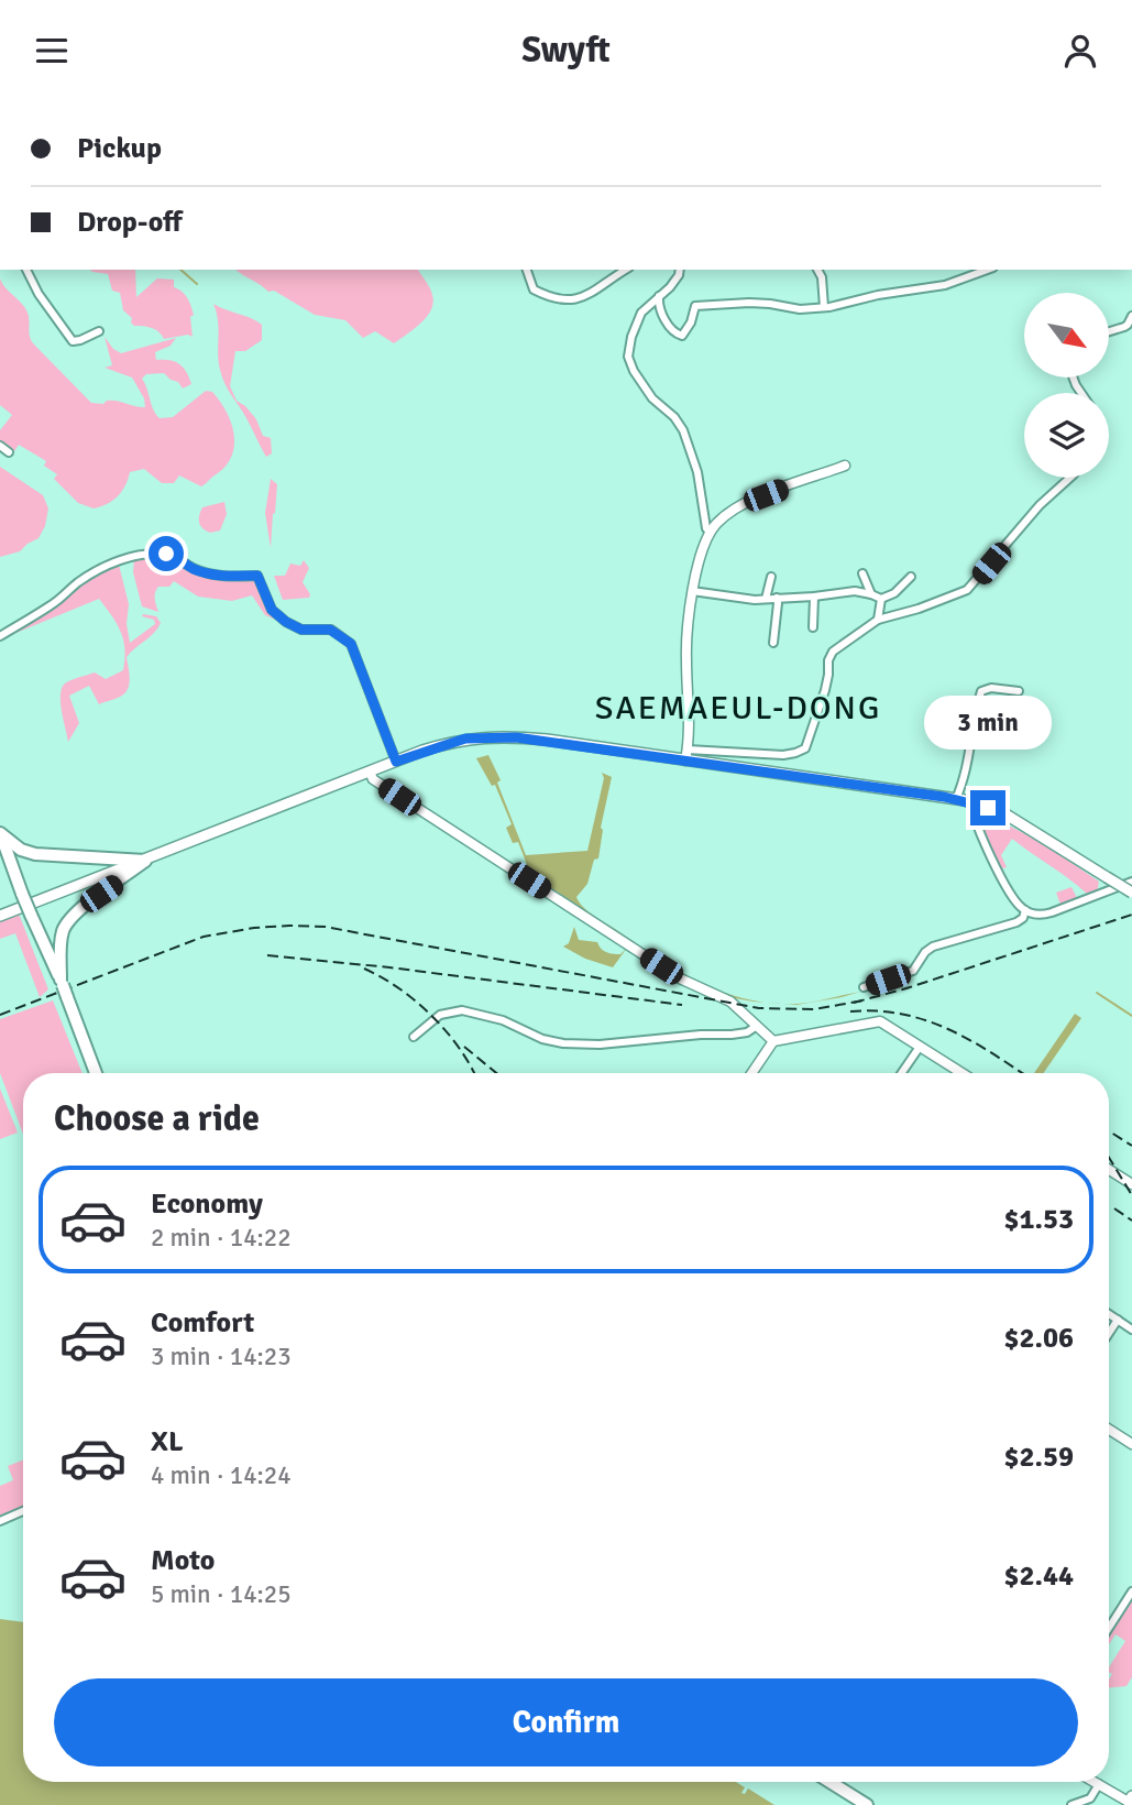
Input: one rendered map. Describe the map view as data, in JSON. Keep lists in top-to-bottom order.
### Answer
{
  "districts": ["SAEMAEUL-DONG"],
  "north": "bottom right",
  "page": {
    "header": "Swyft",
    "banner": ["Pickup", "Drop-off"],
    "bubble": "3 min",
    "heading": "Choose a ride",
    "list": [
      {
        "name": "Economy",
        "note": "2 min · 14:22",
        "value": "$1.53"
      },
      {
        "name": "Comfort",
        "note": "3 min · 14:23",
        "value": "$2.06"
      },
      {
        "name": "XL",
        "note": "4 min · 14:24",
        "value": "$2.59"
      },
      {
        "name": "Moto",
        "note": "5 min · 14:25",
        "value": "$2.44"
      }
    ],
    "buttons": "Confirm"
  }
}
